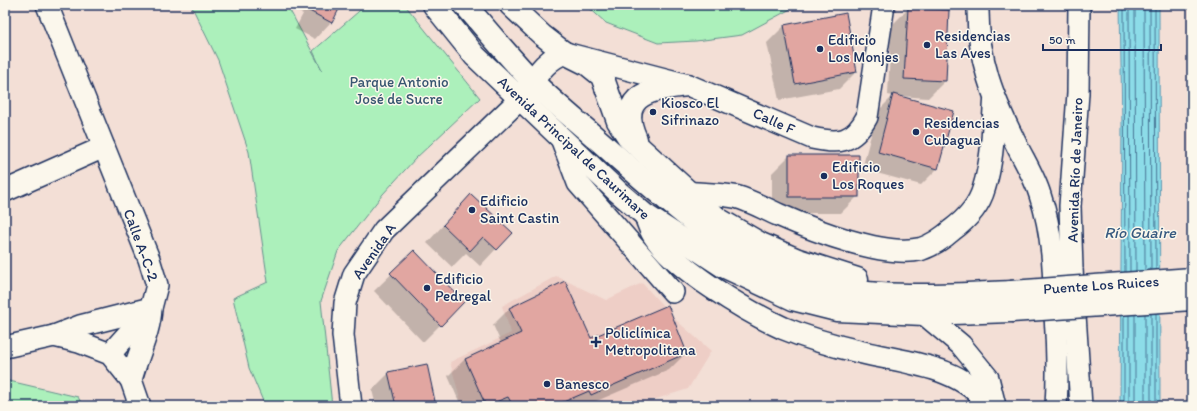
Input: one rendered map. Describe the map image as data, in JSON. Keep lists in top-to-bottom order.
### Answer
{
  "streets": {
    "main road": ["Avenida Principal de Caurimare", "Puente Los Ruices"],
    "street": [
      "Calle F",
      "Avenida Río de Janeiro",
      "Calle A-C-2",
      "Avenida A"
    ]
  },
  "crossings": [
    ["Avenida Principal de Caurimare", "Avenida A"],
    ["Avenida Principal de Caurimare", "Puente Los Ruices"]
  ],
  "water": ["Río Guaire"],
  "parks": ["Parque Antonio José de Sucre"],
  "places": {
    "other": [
      "Residencias Las Aves",
      "Edificio Los Monjes",
      "Kiosco El Sifrinazo",
      "Residencias Cubagua",
      "Edificio Los Roques",
      "Edificio Saint Castin",
      "Edificio Pedregal",
      "Banesco"
    ],
    "health": ["Policlínica Metropolitana"]
  },
  "scale_bar": "50 m"
}
